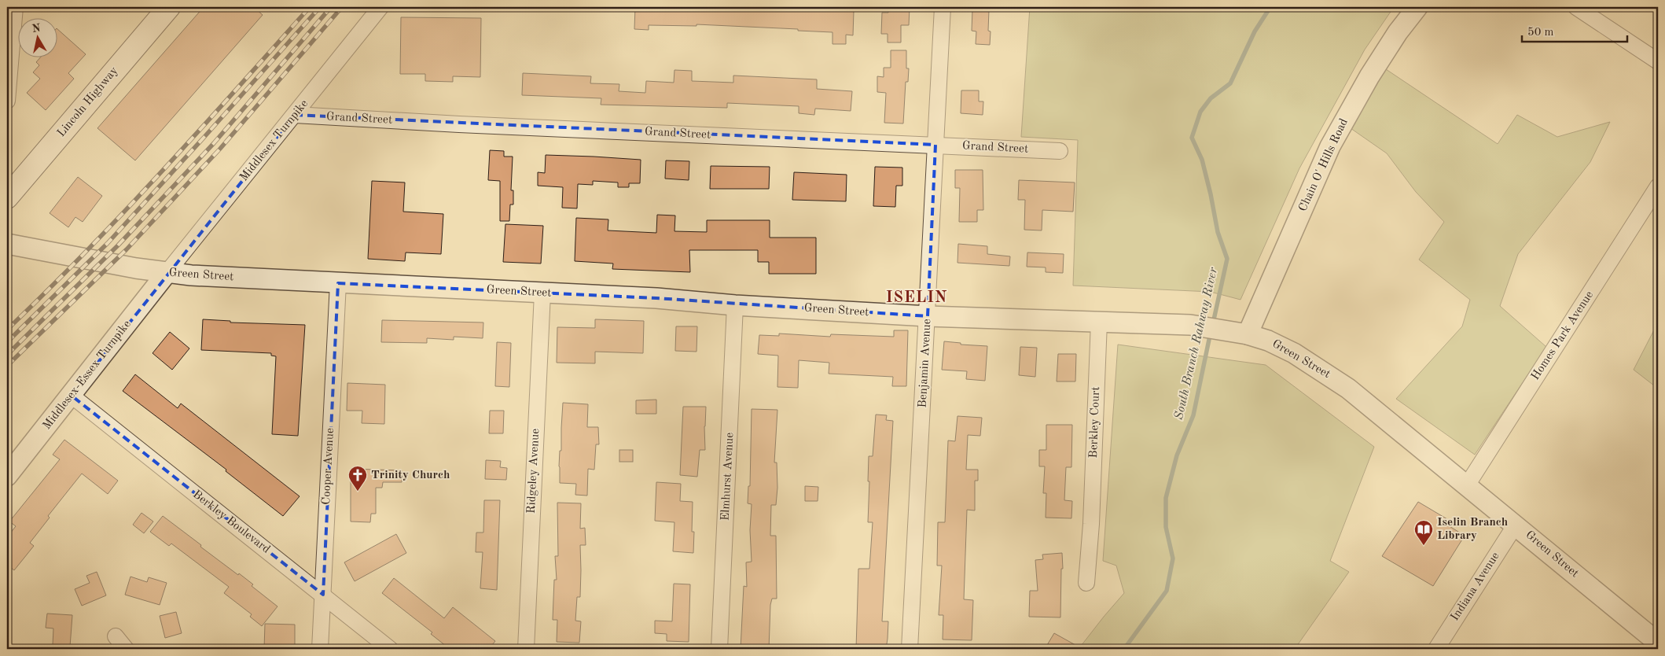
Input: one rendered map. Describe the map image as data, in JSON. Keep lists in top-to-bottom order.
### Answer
{
  "streets": {
    "main road": ["Lincoln Highway"],
    "street": [
      "Grand Street",
      "Middlesex Turnpike",
      "Chain O' Hills Road",
      "Green Street",
      "Homes Park Avenue",
      "Benjamin Avenue",
      "Middlesex-Essex Turnpike",
      "Berkley Court",
      "Cooper Avenue",
      "Ridgeley Avenue",
      "Elmhurst Avenue",
      "Berkley Boulevard",
      "Indiana Avenue"
    ]
  },
  "crossings": [
    ["Grand Street", "Middlesex Turnpike"],
    ["Grand Street", "Benjamin Avenue"],
    ["Middlesex Turnpike", "Green Street"],
    ["Middlesex Turnpike", "Middlesex-Essex Turnpike"],
    ["Chain O' Hills Road", "Green Street"],
    ["Green Street", "Homes Park Avenue"],
    ["Green Street", "Benjamin Avenue"],
    ["Green Street", "Middlesex-Essex Turnpike"],
    ["Green Street", "Berkley Court"],
    ["Green Street", "Cooper Avenue"],
    ["Green Street", "Ridgeley Avenue"],
    ["Green Street", "Elmhurst Avenue"],
    ["Green Street", "Indiana Avenue"],
    ["Middlesex-Essex Turnpike", "Berkley Boulevard"],
    ["Cooper Avenue", "Berkley Boulevard"]
  ],
  "districts": ["ISELIN"],
  "water": ["South Branch Rahway River"],
  "places": {
    "church": ["Trinity Church"],
    "library": ["Iselin Branch Library"]
  },
  "scale_bar": "50 m",
  "north": "top"
}
